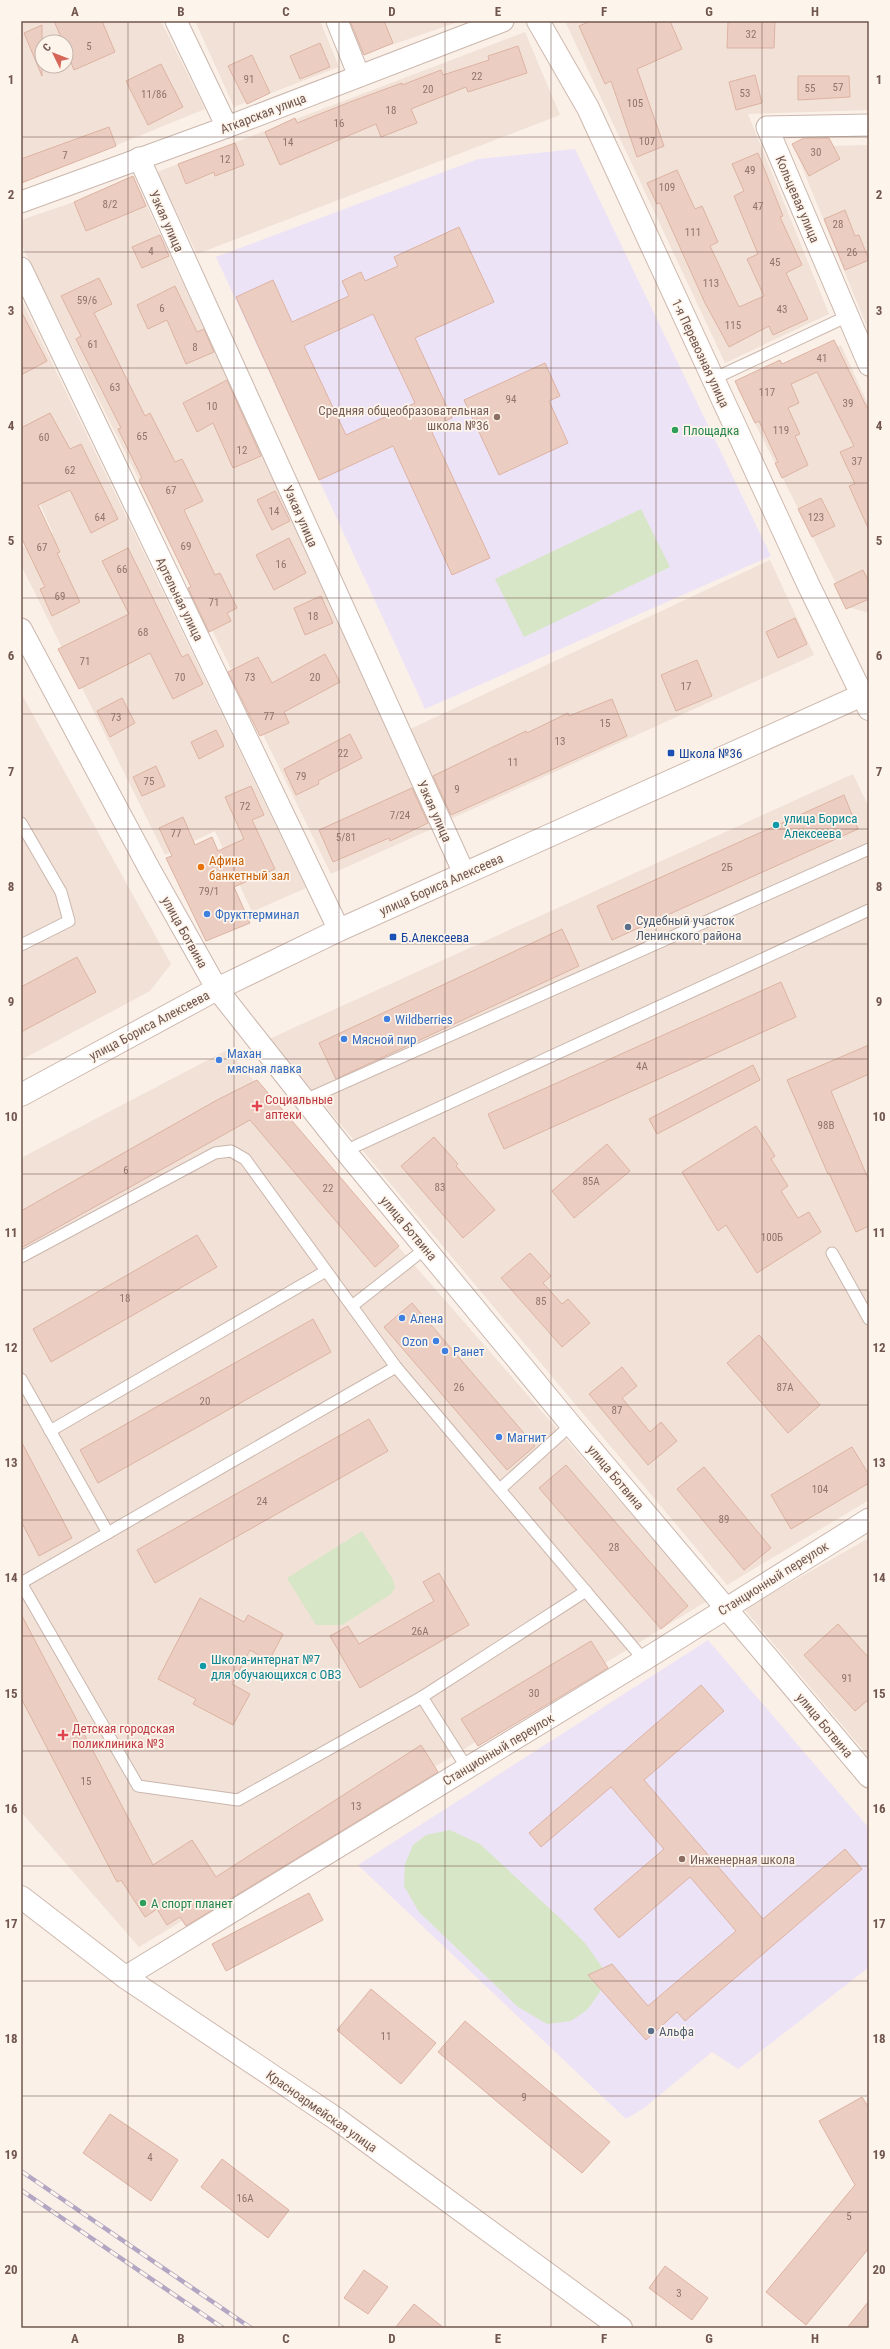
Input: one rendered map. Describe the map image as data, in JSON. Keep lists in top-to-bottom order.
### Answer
{
  "streets": {
    "main road": ["1-я Перевозная улица", "улица Бориса Алексеева", "Красноармейская улица"],
    "street": [
      "Аткарская улица",
      "Кольцевая улица",
      "Узкая улица",
      "Артельная улица",
      "улица Ботвина",
      "Станционный переулок"
    ]
  },
  "crossings": [
    ["Аткарская улица", "Узкая улица"],
    ["Узкая улица", "улица Бориса Алексеева"],
    ["1-я Перевозная улица", "улица Бориса Алексеева"],
    ["Артельная улица", "улица Бориса Алексеева"],
    ["улица Бориса Алексеева", "улица Ботвина"],
    ["улица Ботвина", "Станционный переулок"],
    ["Станционный переулок", "Красноармейская улица"]
  ],
  "places": {
    "other": [
      "Средняя общеобразовательная школа №36",
      "Площадка",
      "улица Бориса Алексеева",
      "Афина банкетный зал",
      "Фрукттерминал",
      "Судебный участок Ленинского района",
      "Wildberries",
      "Мясной пир",
      "Махан мясная лавка",
      "Алена",
      "Ozon",
      "Ранет",
      "Магнит",
      "Школа-интернат №7 для обучающихся с ОВЗ",
      "Инженерная школа",
      "А спорт планет",
      "Альфа"
    ],
    "transit": ["Школа №36", "Б.Алексеева"],
    "health": ["Социальные аптеки", "Детская городская поликлиника №3"]
  },
  "house_numbers": [
    "32",
    "5",
    "22",
    "91",
    "57",
    "55",
    "20",
    "53",
    "11/86",
    "105",
    "18",
    "16",
    "107",
    "14",
    "30",
    "7",
    "12",
    "49",
    "109",
    "8/2",
    "47",
    "28",
    "111",
    "4",
    "26",
    "45",
    "113",
    "59/6",
    "6",
    "43",
    "115",
    "61",
    "8",
    "41",
    "63",
    "117",
    "94",
    "39",
    "10",
    "119",
    "65",
    "60",
    "12",
    "37",
    "62",
    "67",
    "14",
    "64",
    "123",
    "69",
    "67",
    "16",
    "66",
    "69",
    "71",
    "18",
    "68",
    "71",
    "70",
    "73",
    "20",
    "17",
    "77",
    "73",
    "15",
    "13",
    "22",
    "11",
    "79",
    "75",
    "9",
    "72",
    "7/24",
    "77",
    "5/81",
    "2Б",
    "79/1",
    "4А",
    "98В",
    "6",
    "85А",
    "83",
    "22",
    "100Б",
    "18",
    "85",
    "26",
    "87А",
    "20",
    "87",
    "104",
    "24",
    "89",
    "28",
    "26А",
    "91",
    "30",
    "15",
    "13",
    "11",
    "9",
    "4",
    "16А",
    "5",
    "3"
  ],
  "north": "top left",
  "grid": {
    "columns": [
      "A",
      "B",
      "C",
      "D",
      "E",
      "F",
      "G",
      "H"
    ],
    "rows": [
      "1",
      "2",
      "3",
      "4",
      "5",
      "6",
      "7",
      "8",
      "9",
      "10",
      "11",
      "12",
      "13",
      "14",
      "15",
      "16",
      "17",
      "18",
      "19",
      "20"
    ]
  }
}
